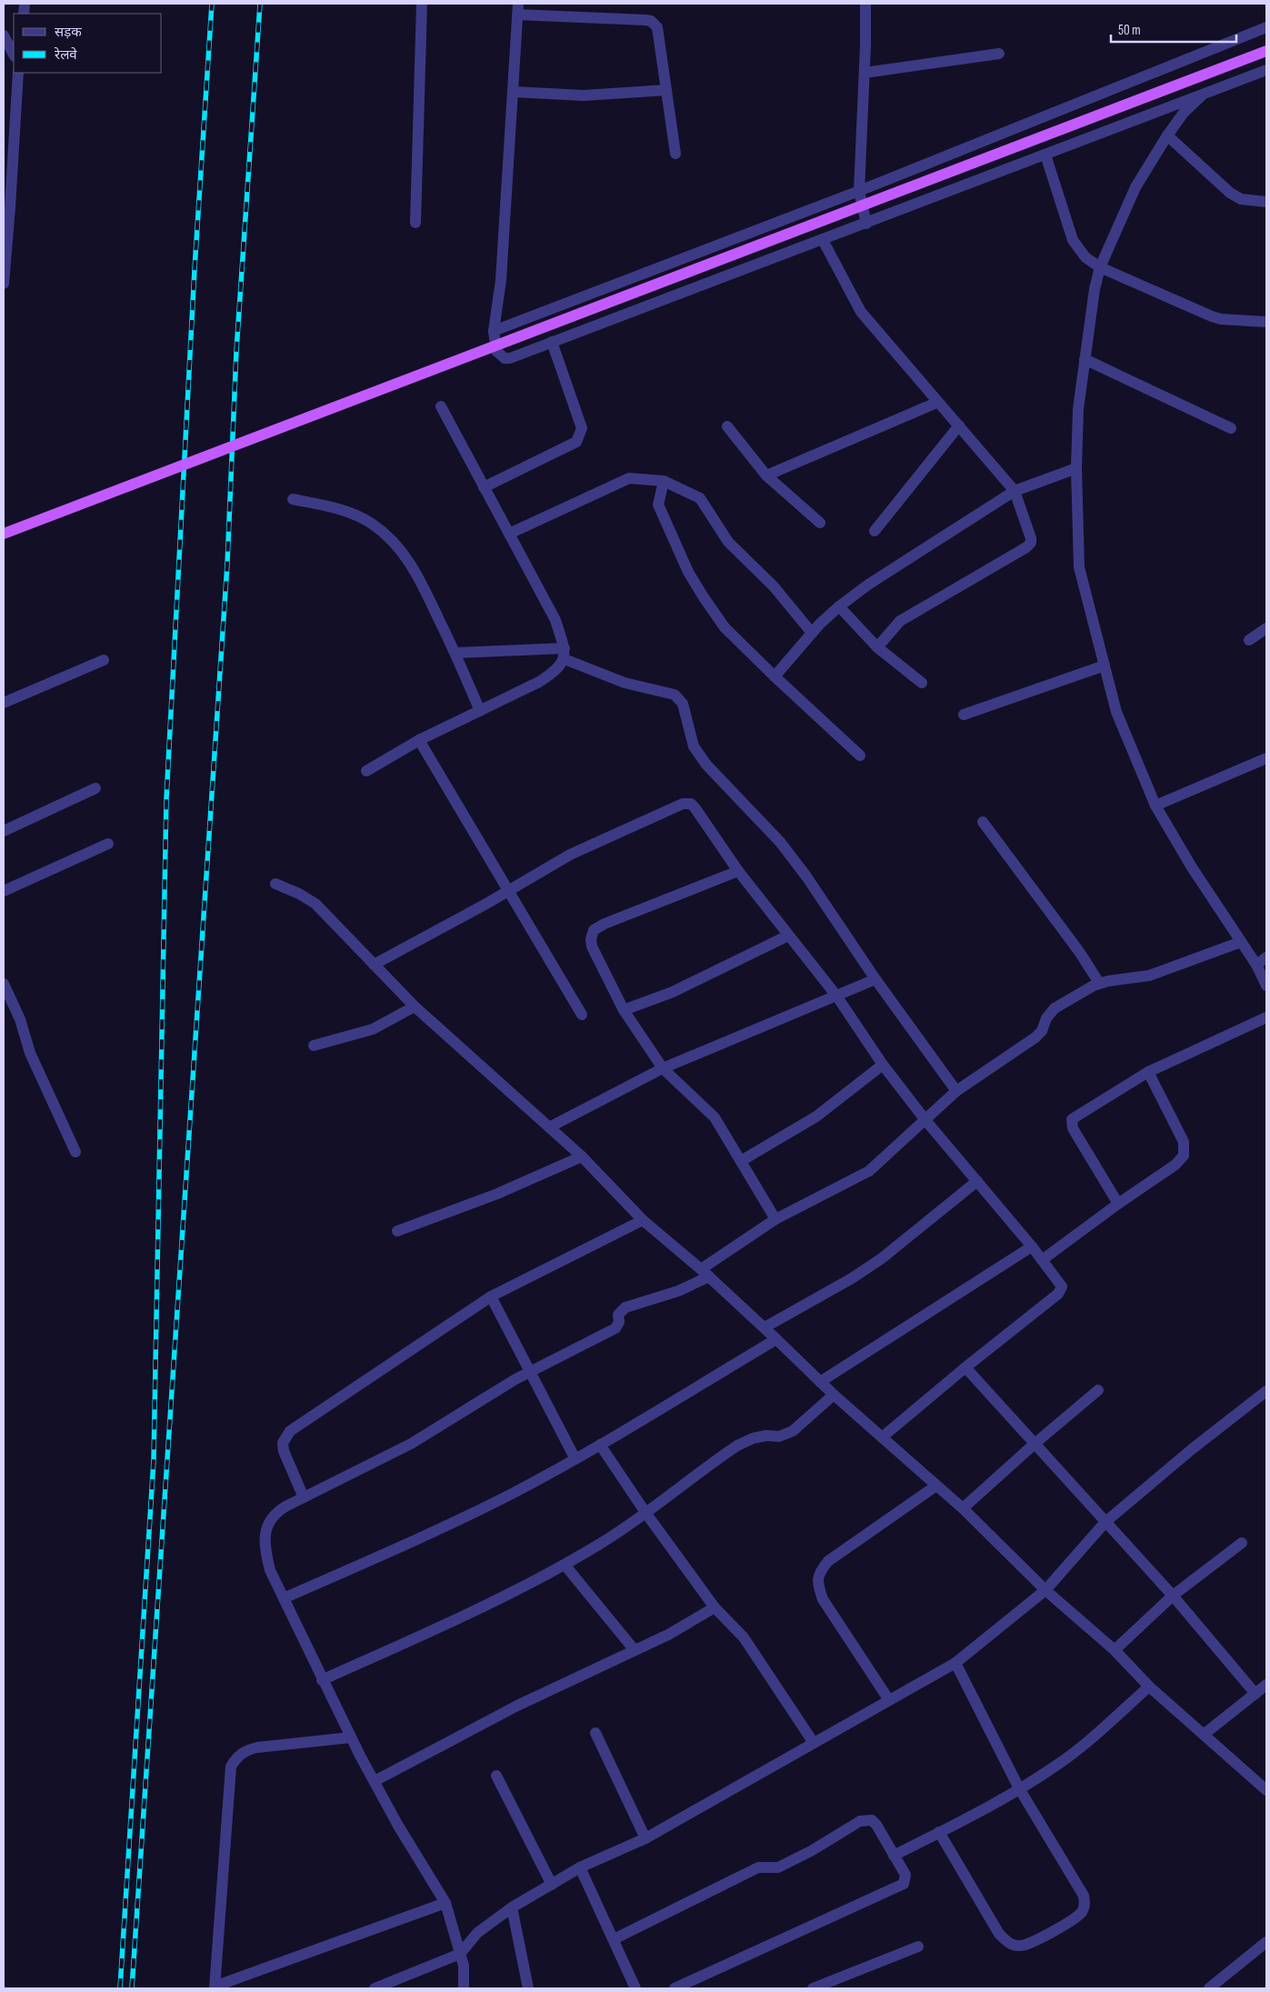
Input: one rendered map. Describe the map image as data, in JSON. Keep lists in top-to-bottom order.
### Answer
{
  "legend": ["सड़क", "रेलवे"],
  "scale_bar": "50 m"
}
